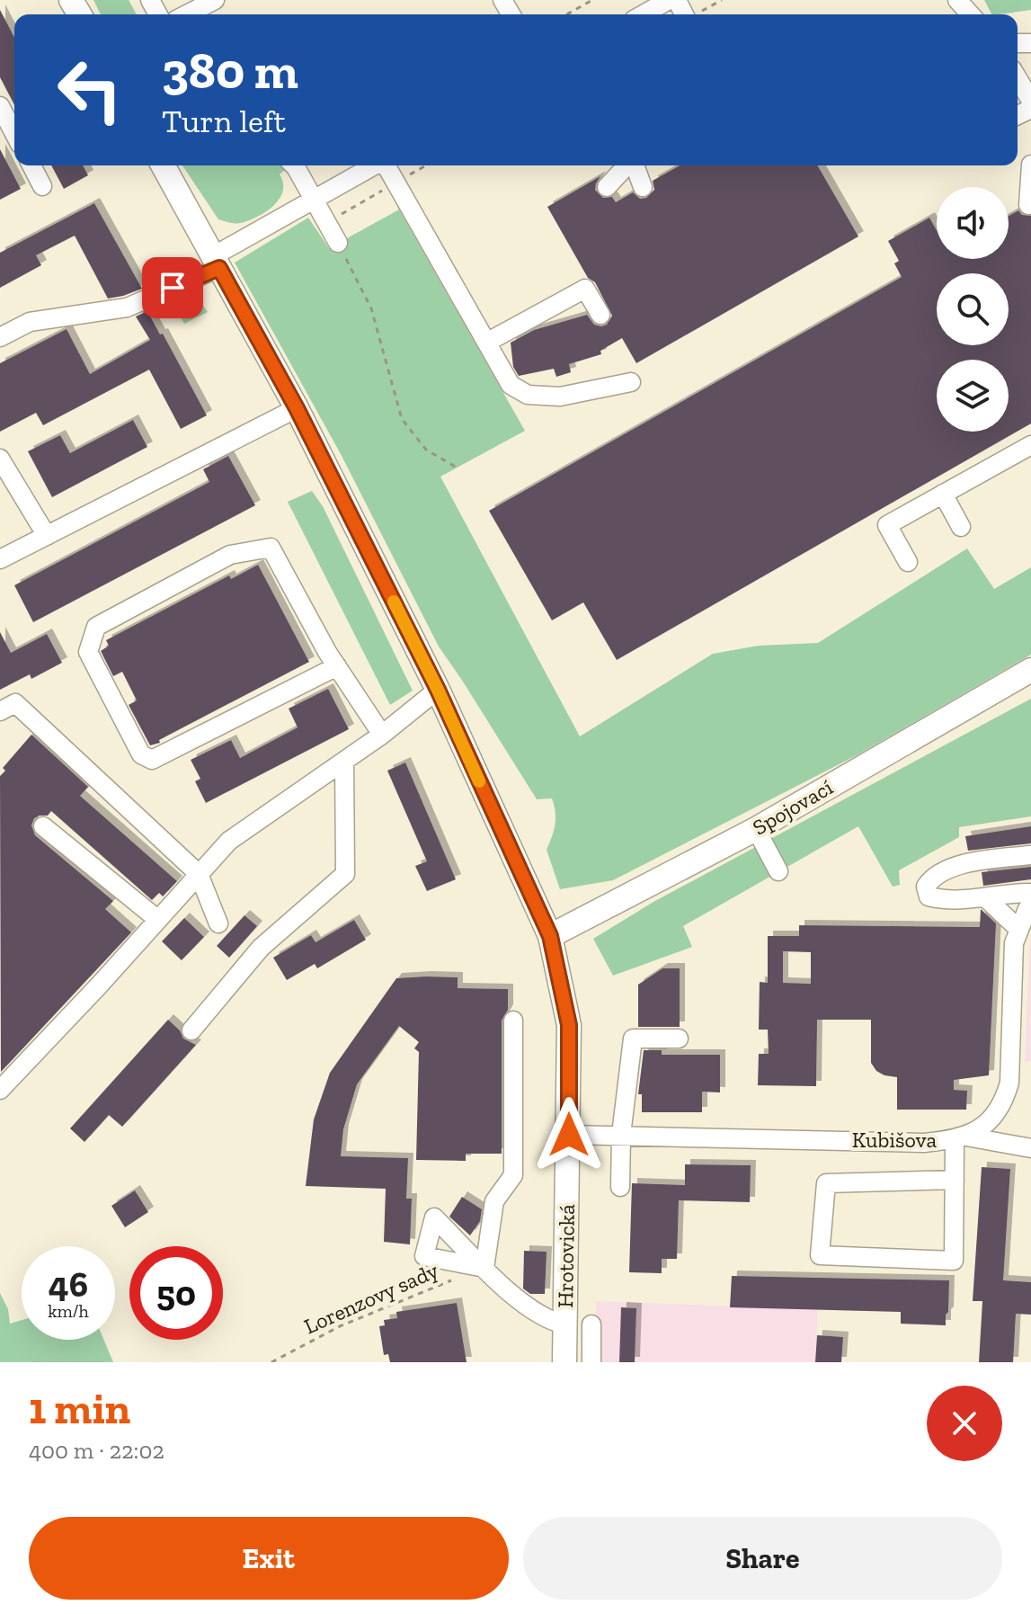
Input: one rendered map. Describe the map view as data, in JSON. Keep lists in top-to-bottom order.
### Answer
{
  "streets": {
    "main road": ["Spojovací", "Hrotovická"],
    "street": ["Kubišova"],
    "path": ["Lorenzovy sady"]
  },
  "crossings": [
    ["Spojovací", "Hrotovická"],
    ["Kubišova", "Hrotovická"],
    ["Hrotovická", "Lorenzovy sady"]
  ],
  "page": {
    "turn": ["380 m", "Turn left"],
    "speed": "46 km/h",
    "limit": "50",
    "heading": ["1 min", "400 m · 22:02"],
    "buttons": ["Exit", "Share"]
  }
}
